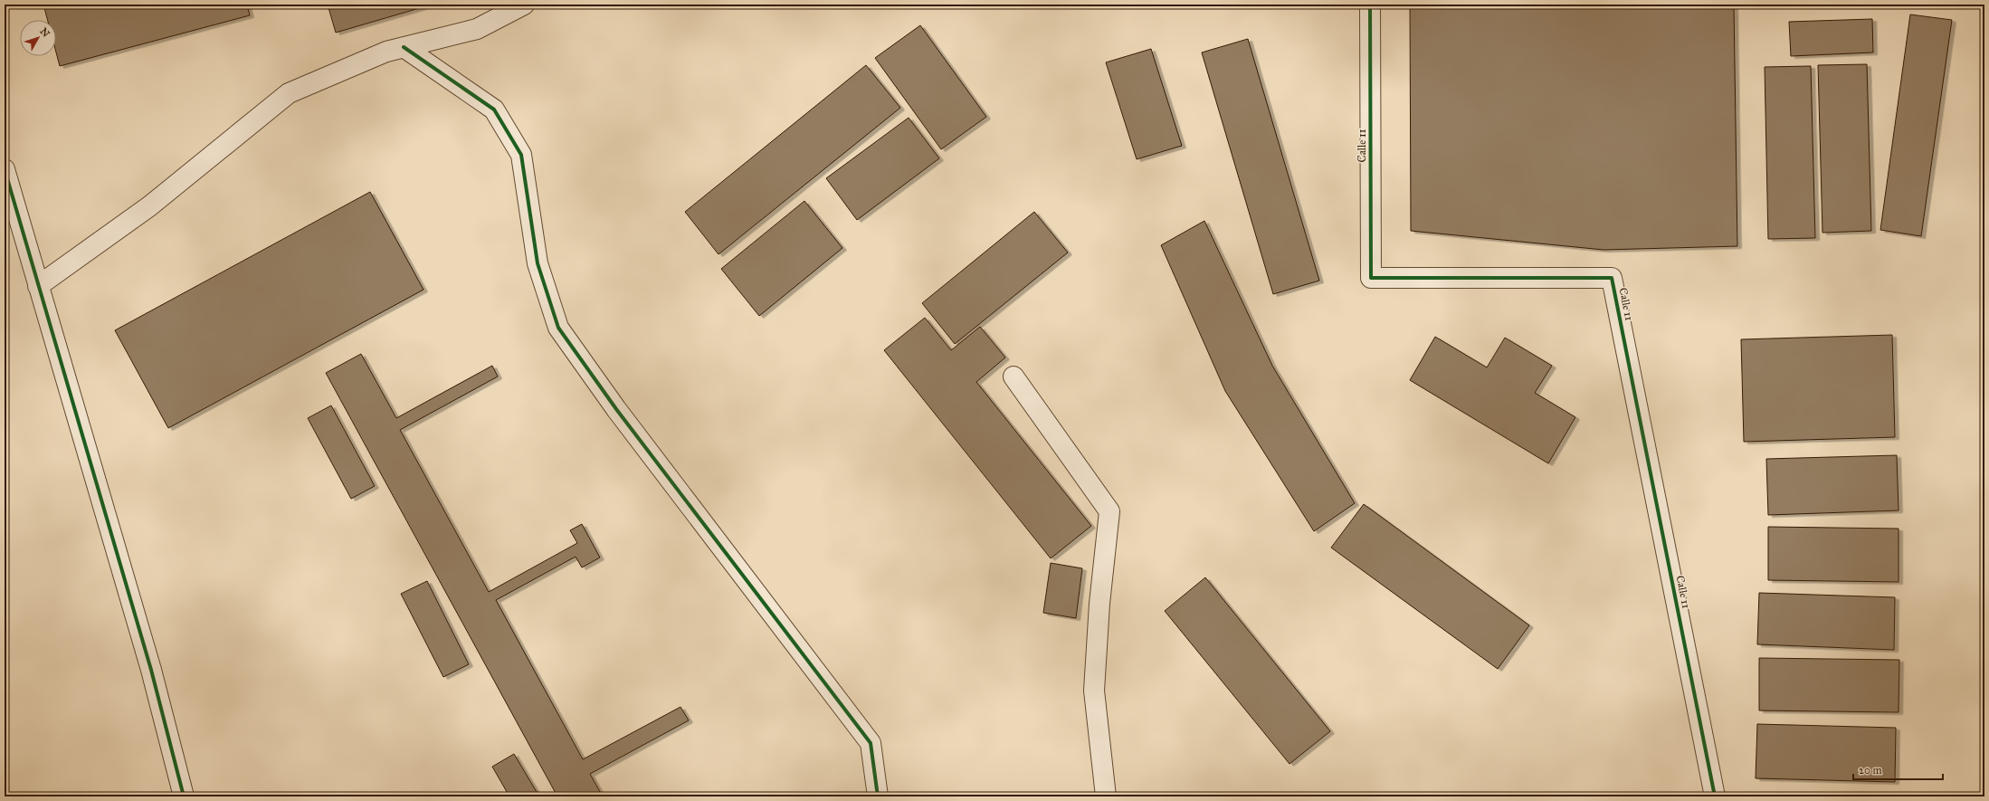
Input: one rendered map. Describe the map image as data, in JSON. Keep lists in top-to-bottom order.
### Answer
{
  "streets": {
    "street": ["Calle 11"]
  },
  "scale_bar": "20 m",
  "north": "top right"
}
